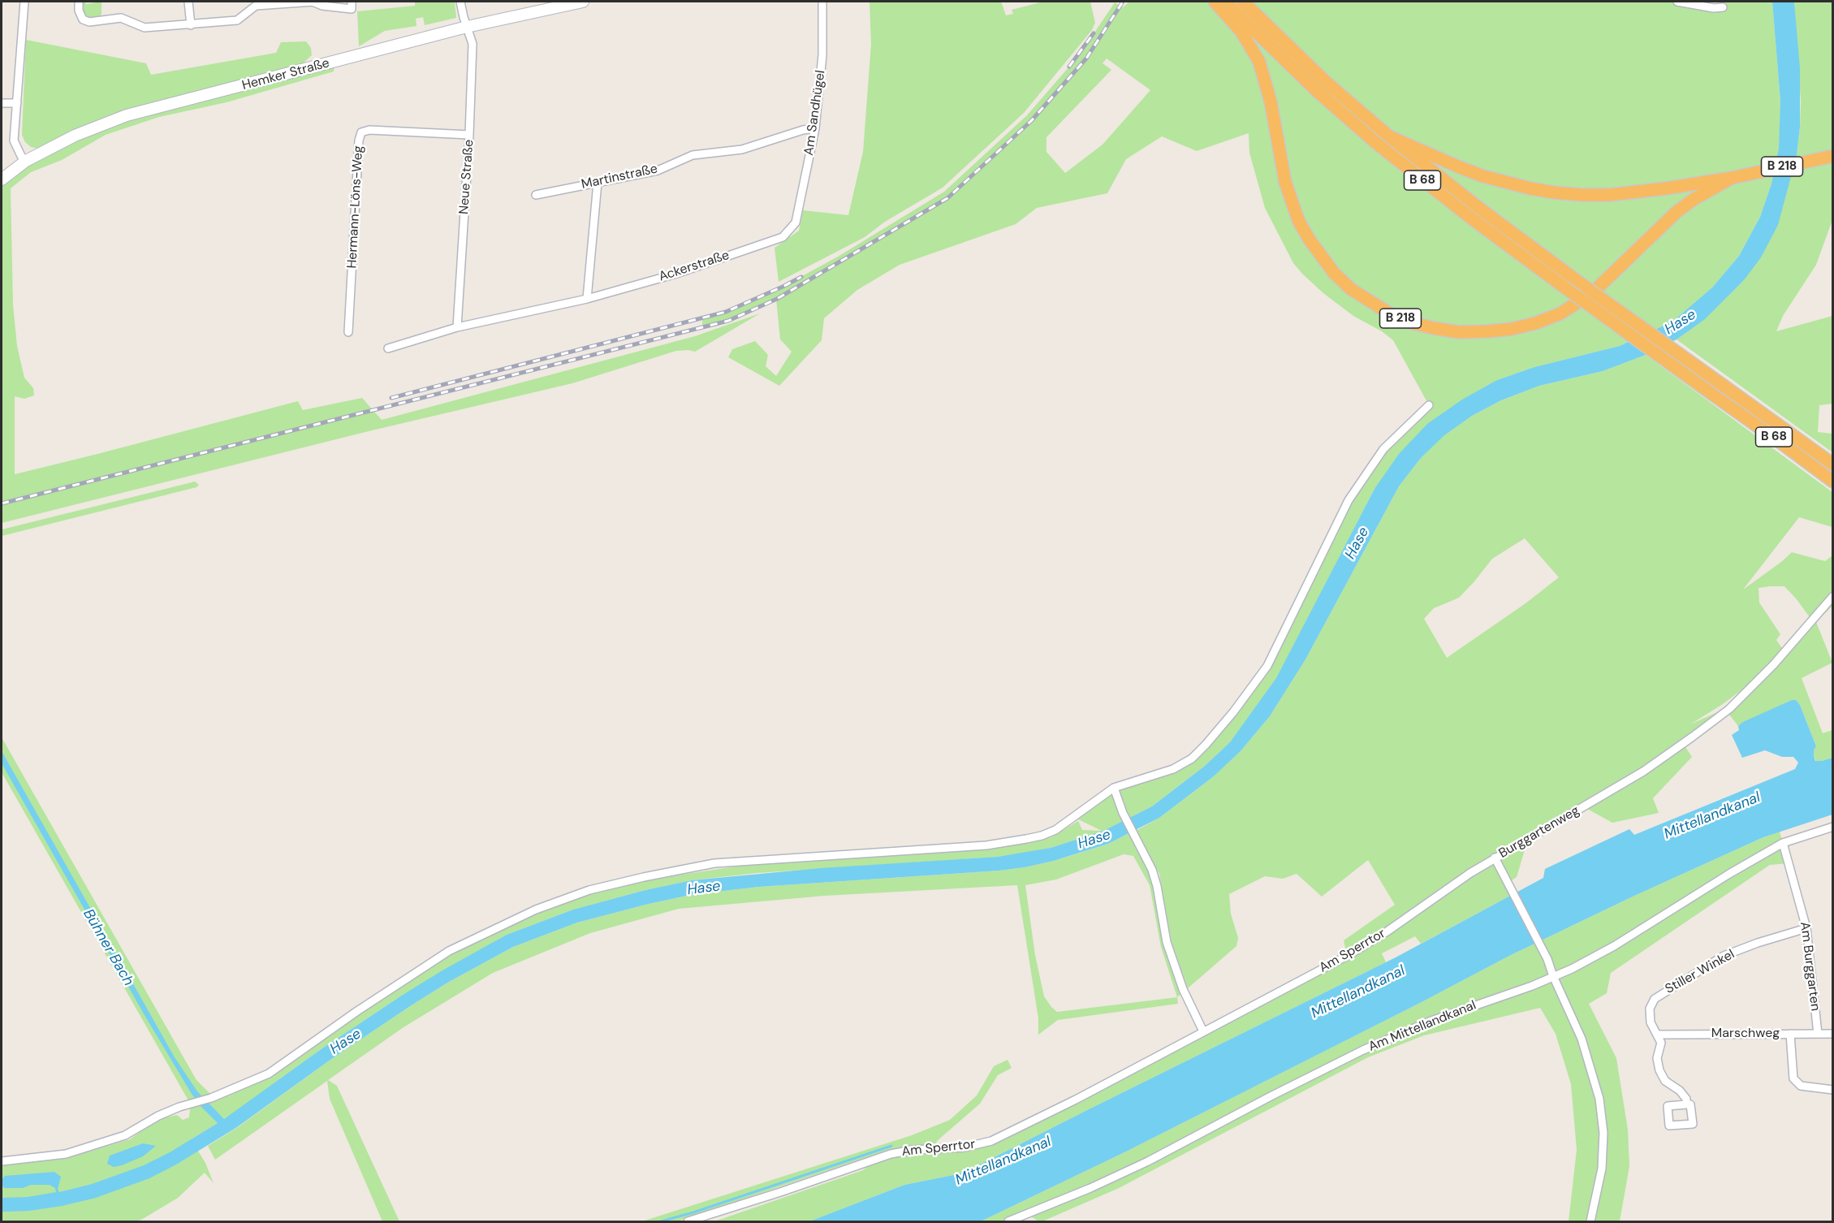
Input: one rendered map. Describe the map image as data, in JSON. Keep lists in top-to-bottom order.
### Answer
{
  "streets": {
    "highway": ["B 218", "B 68"],
    "main road": ["Hemker Straße"],
    "street": [
      "Am Sandhügel",
      "Neue Straße",
      "Martinstraße",
      "Hermann-Löns-Weg",
      "Ackerstraße",
      "Burggartenweg",
      "Am Sperrtor",
      "Am Burggarten",
      "Stiller Winkel",
      "Am Mittellandkanal",
      "Marschweg"
    ]
  },
  "crossings": [
    ["Hemker Straße", "Neue Straße"],
    ["Am Sandhügel", "Martinstraße"],
    ["Am Sandhügel", "Ackerstraße"],
    ["B 218", "B 68"],
    ["Neue Straße", "Hermann-Löns-Weg"],
    ["Neue Straße", "Ackerstraße"],
    ["Burggartenweg", "Am Sperrtor"],
    ["Burggartenweg", "Am Mittellandkanal"],
    ["Am Burggarten", "Stiller Winkel"],
    ["Am Burggarten", "Am Mittellandkanal"],
    ["Am Burggarten", "Marschweg"],
    ["Stiller Winkel", "Marschweg"]
  ],
  "water": ["Hase", "Mittellandkanal", "Bühner Bach"]
}
